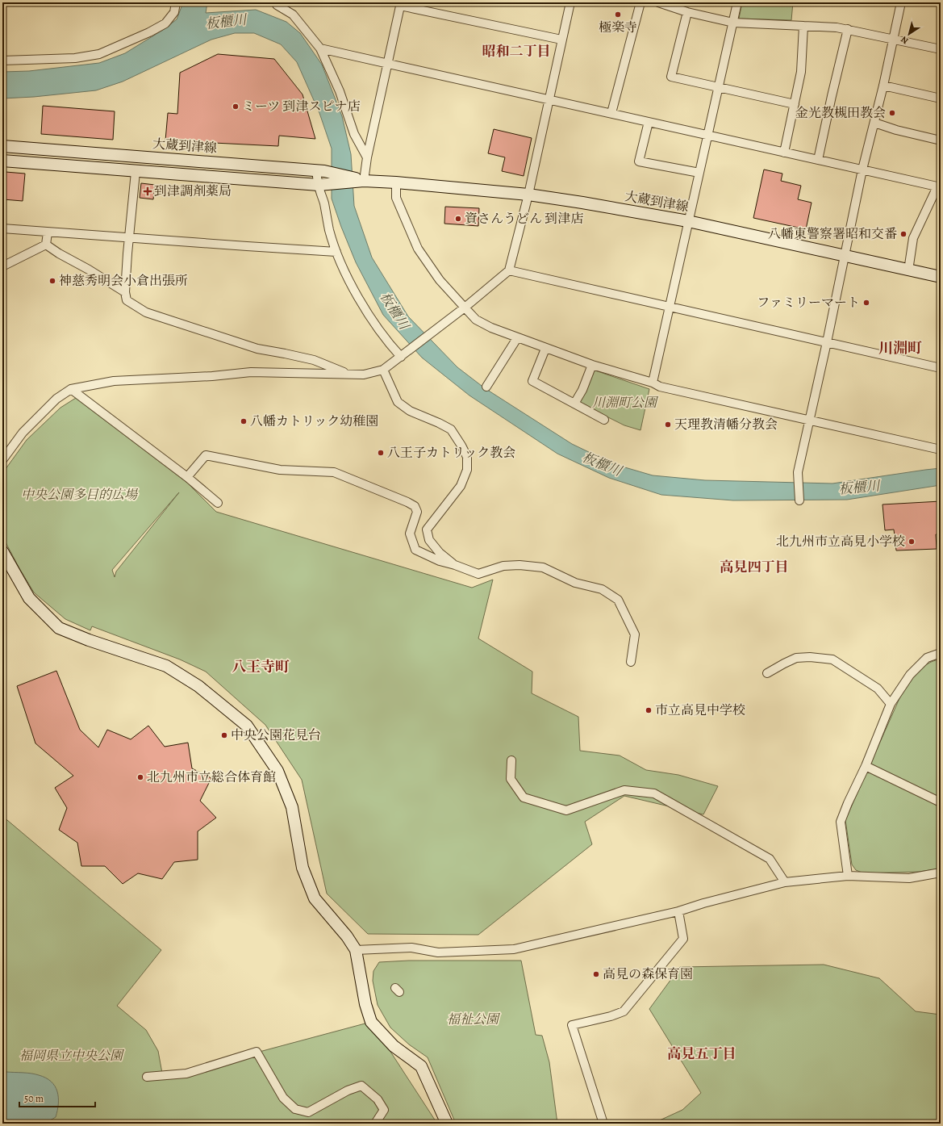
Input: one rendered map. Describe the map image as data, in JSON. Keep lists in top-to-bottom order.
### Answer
{
  "streets": {
    "main road": ["大蔵到津線"]
  },
  "districts": [
    "昭和二丁目",
    "川淵町",
    "高見四丁目",
    "八王寺町",
    "高見五丁目"
  ],
  "water": ["板櫃川"],
  "parks": [
    "川淵町公園",
    "中央公園多目的広場",
    "福祉公園",
    "福岡県立中央公園"
  ],
  "places": {
    "other": [
      "極楽寺",
      "ミーツ 到津スピナ店",
      "金光教槻田教会",
      "資さんうどん 到津店",
      "八幡東警察署昭和交番",
      "神慈秀明会小倉出張所",
      "ファミリーマート",
      "八幡カトリック幼稚園",
      "天理教清幡分教会",
      "八王子カトリック教会",
      "北九州市立高見小学校",
      "市立高見中学校",
      "中央公園花見台",
      "北九州市立総合体育館",
      "高見の森保育園"
    ],
    "health": ["到津調剤薬局"]
  },
  "scale_bar": "50 m",
  "north": "bottom left"
}
